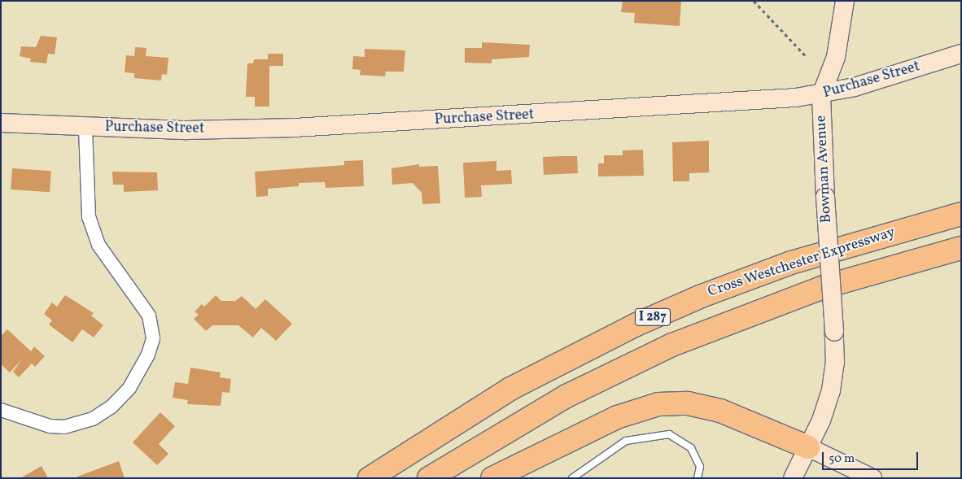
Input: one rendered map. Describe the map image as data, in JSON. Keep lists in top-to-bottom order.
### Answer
{
  "streets": {
    "highway": ["Cross Westchester Expressway", "I 287"],
    "main road": ["Purchase Street", "Bowman Avenue"]
  },
  "crossings": [
    ["Purchase Street", "Bowman Avenue"]
  ],
  "scale_bar": "50 m"
}
